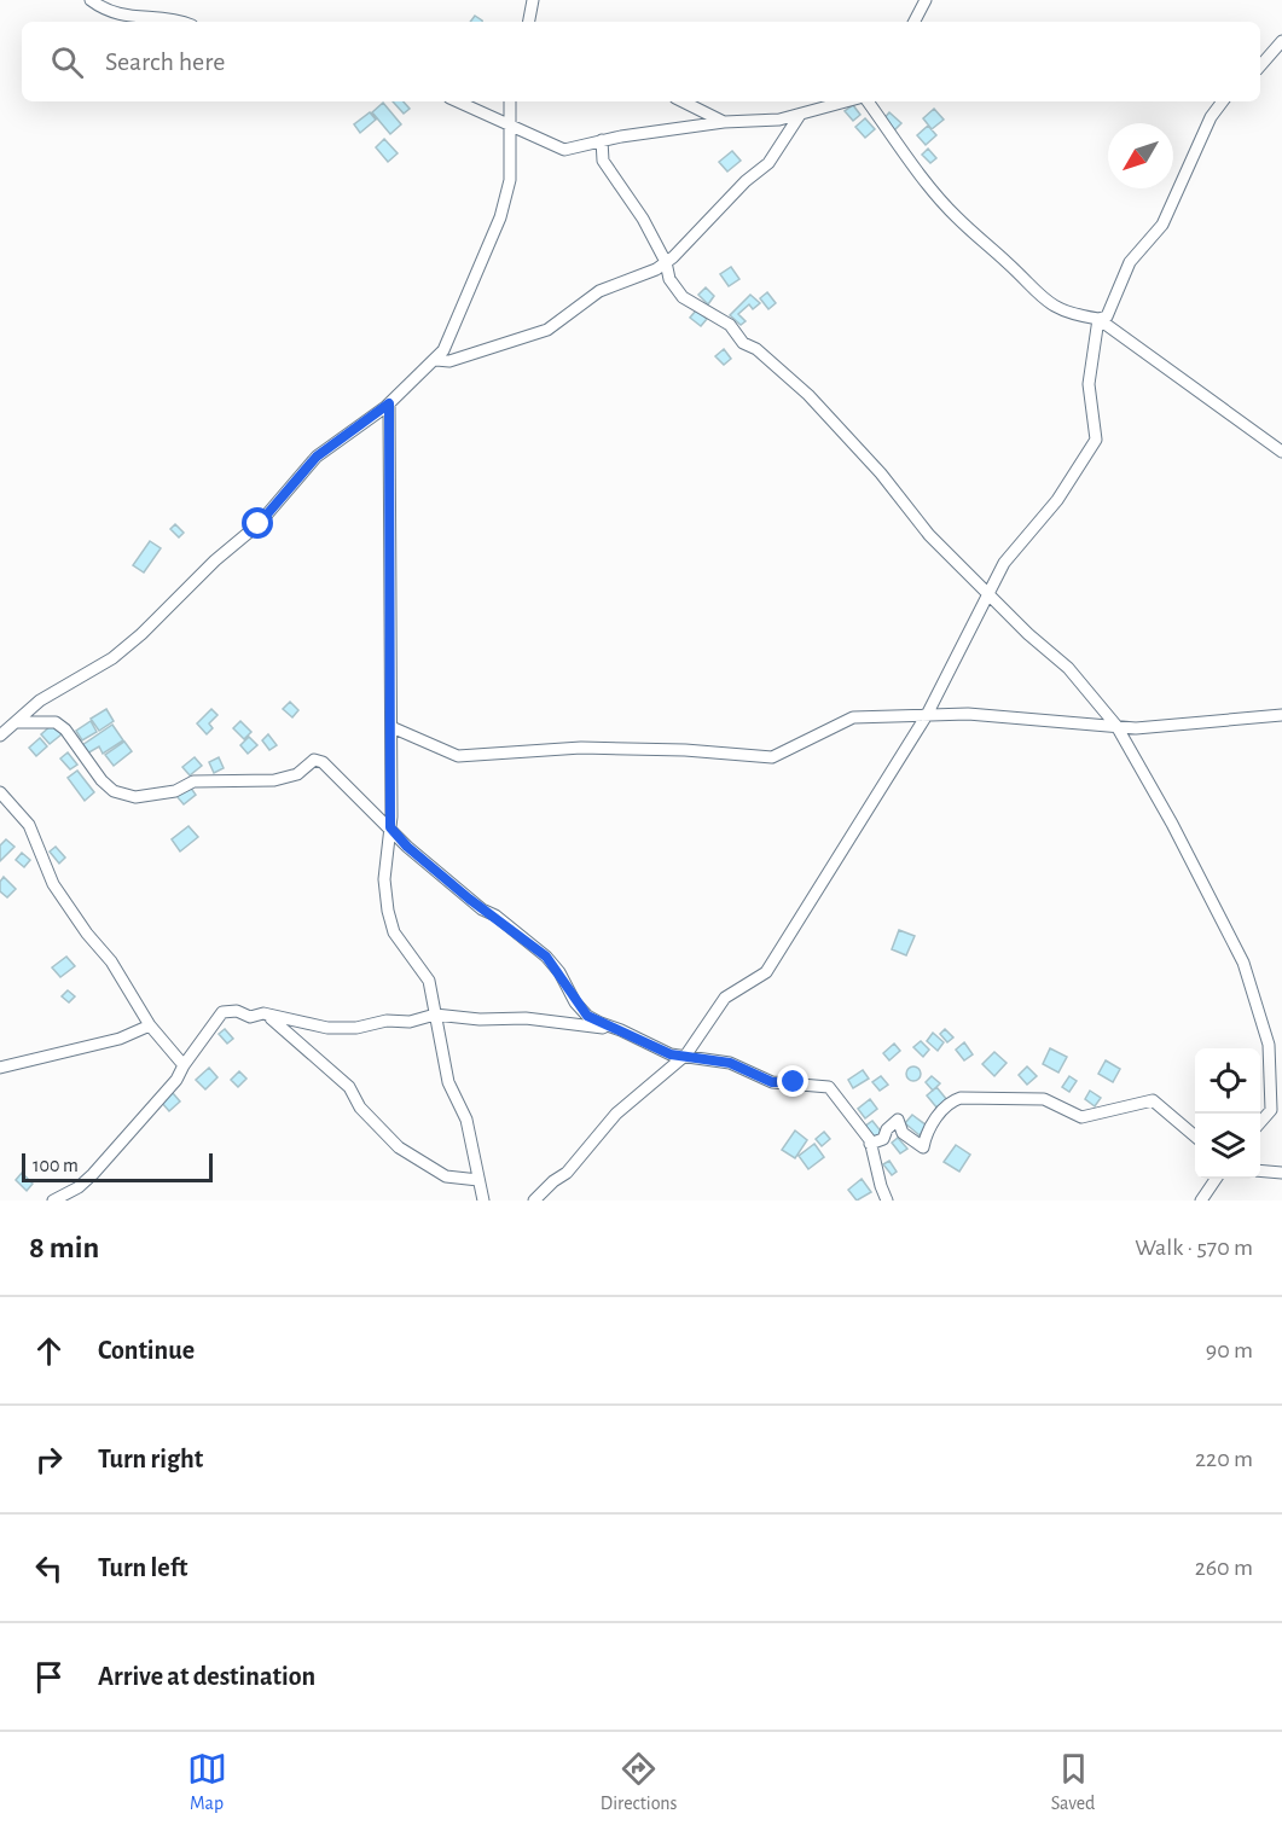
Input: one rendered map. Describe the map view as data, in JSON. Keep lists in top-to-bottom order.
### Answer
{
  "scale_bar": "100 m",
  "north": "bottom left",
  "page": {
    "search": "Search here",
    "scale": "100 m",
    "heading": ["8 min", "Walk · 570 m"],
    "list": [
      ["Continue", "90 m"],
      ["Turn right", "220 m"],
      ["Turn left", "260 m"],
      "Arrive at destination"
    ],
    "nav": ["Map", "Directions", "Saved"]
  }
}
